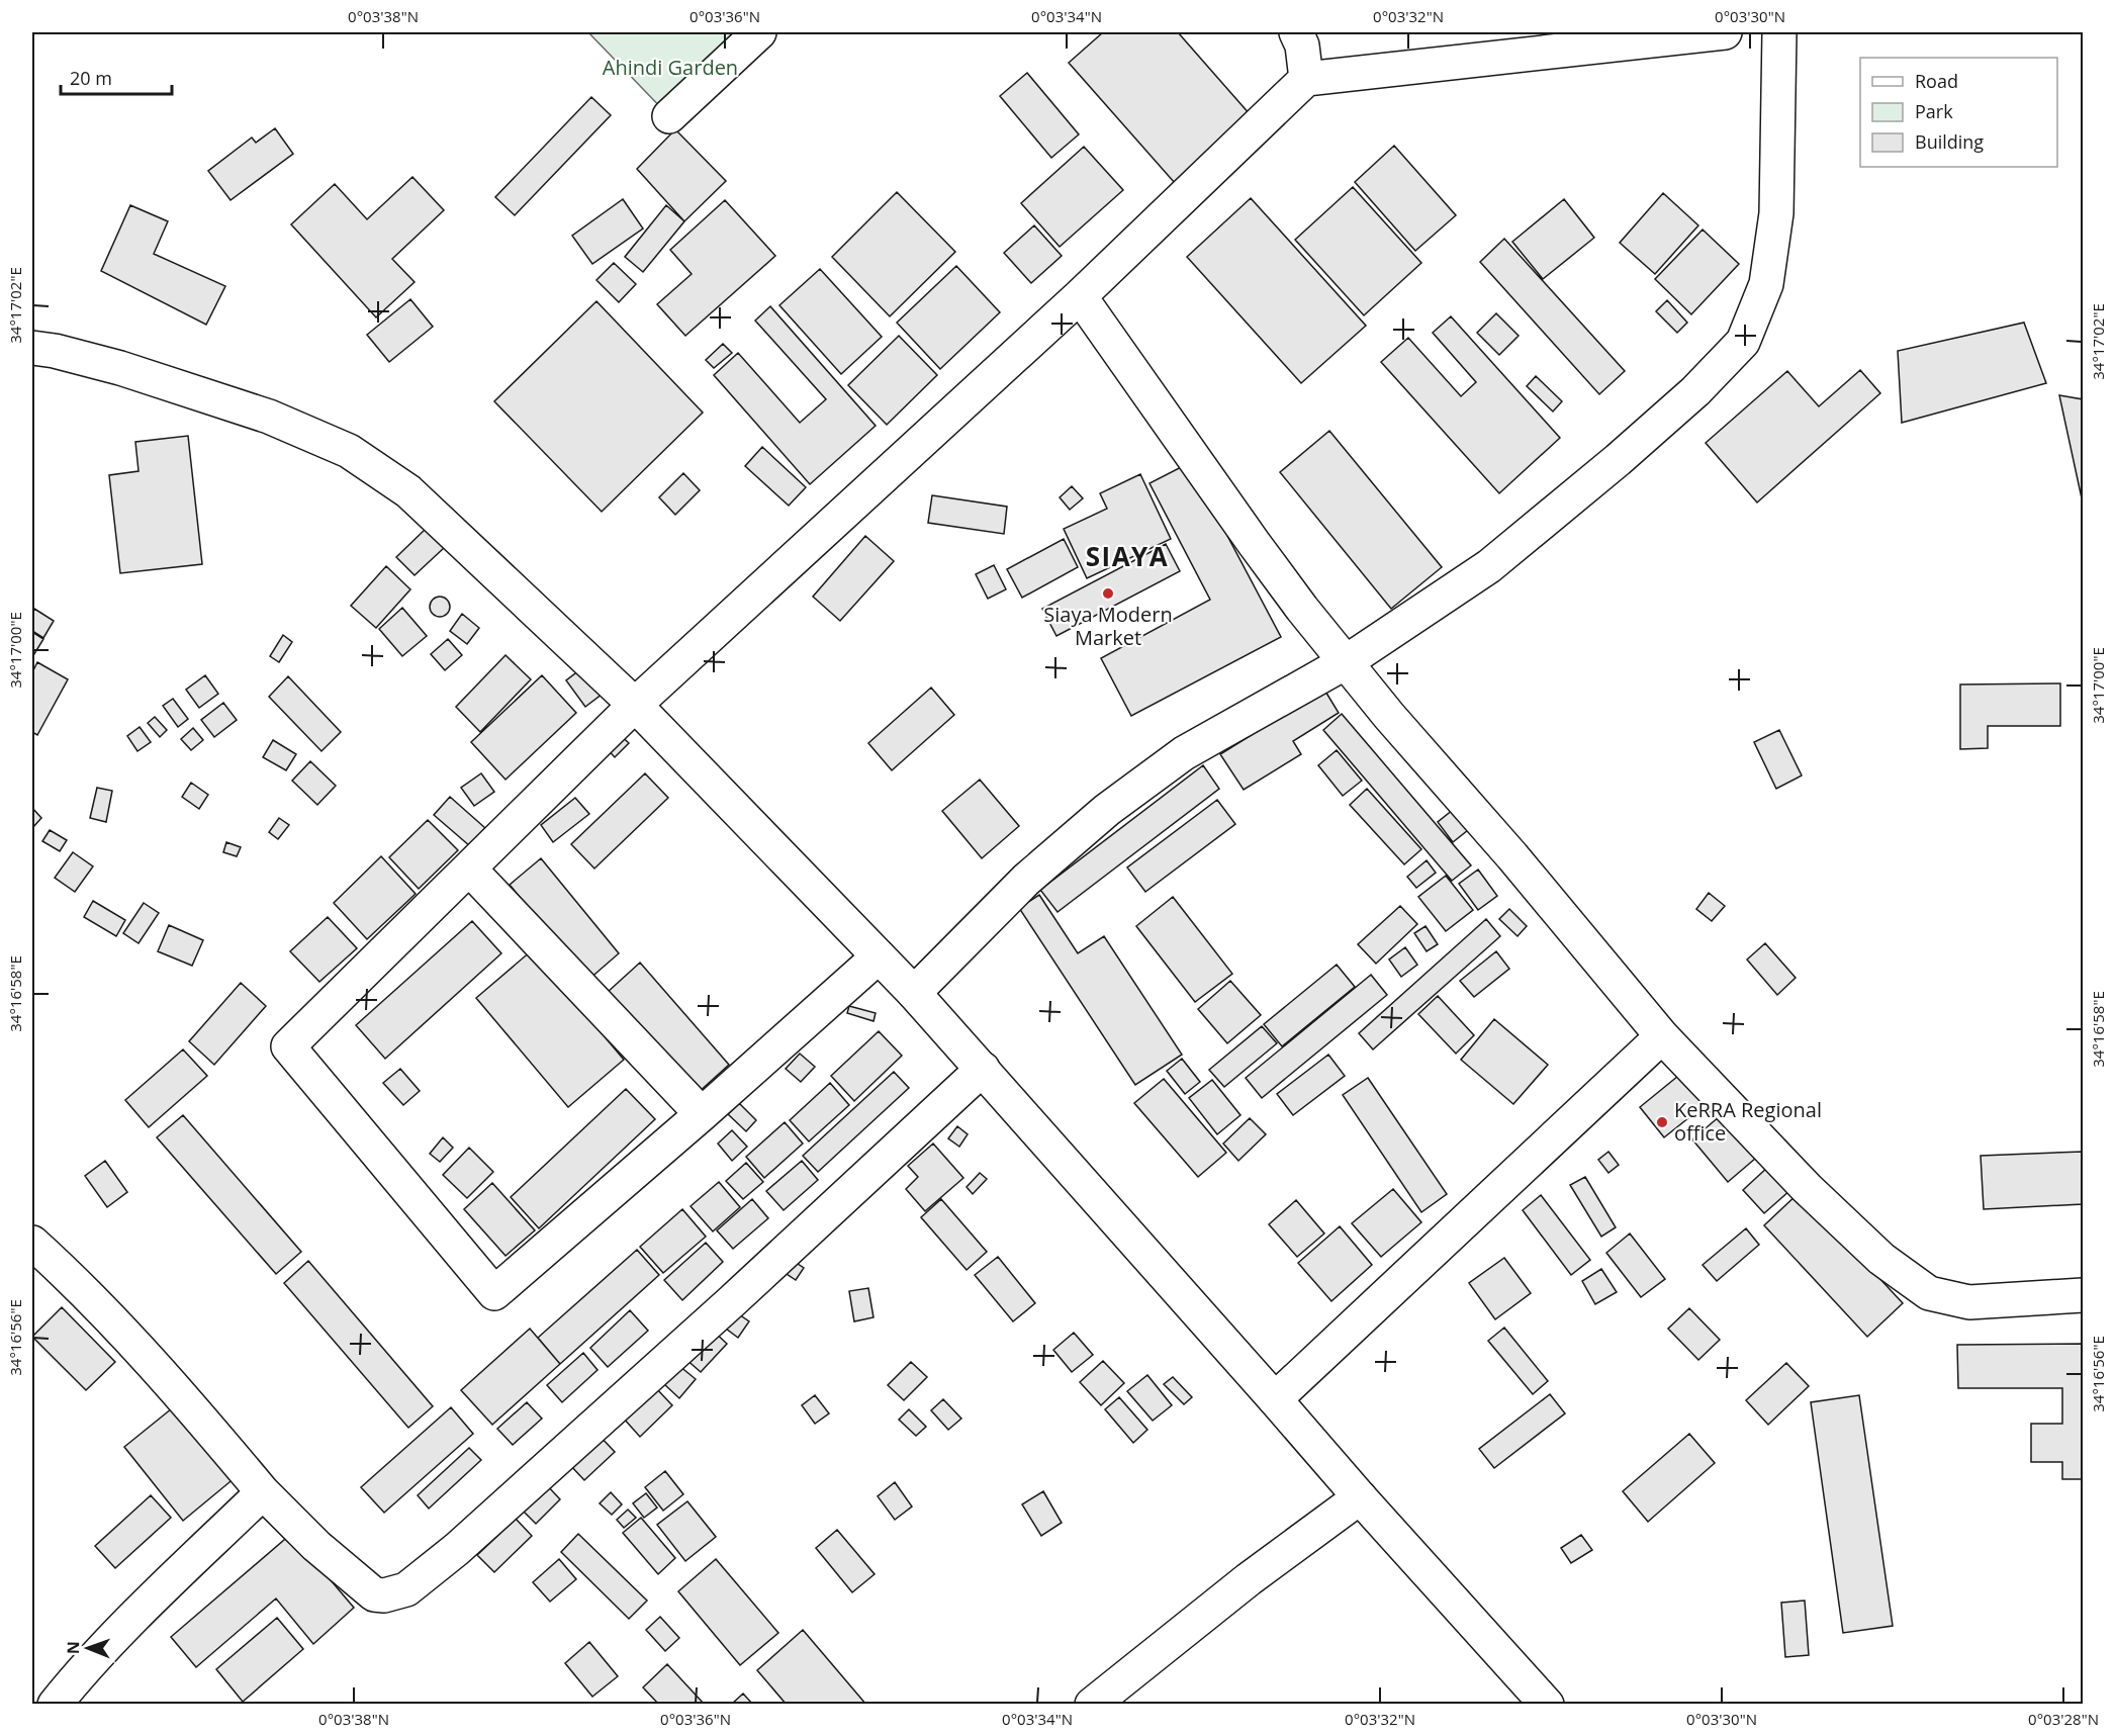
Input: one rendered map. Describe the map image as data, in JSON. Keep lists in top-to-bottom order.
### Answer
{
  "districts": ["SIAYA"],
  "parks": ["Ahindi Garden"],
  "places": ["Siaya Modern Market", "KeRRA Regional office"],
  "legend": ["Road", "Park", "Building"],
  "scale_bar": "20 m",
  "north": "left",
  "coordinates": [
    "0°03'38\"N",
    "0°03'36\"N",
    "0°03'34\"N",
    "0°03'32\"N",
    "0°03'30\"N",
    "34°17'02\"E",
    "34°17'00\"E",
    "34°16'58\"E",
    "34°16'56\"E",
    "0°03'28\"N"
  ]
}
